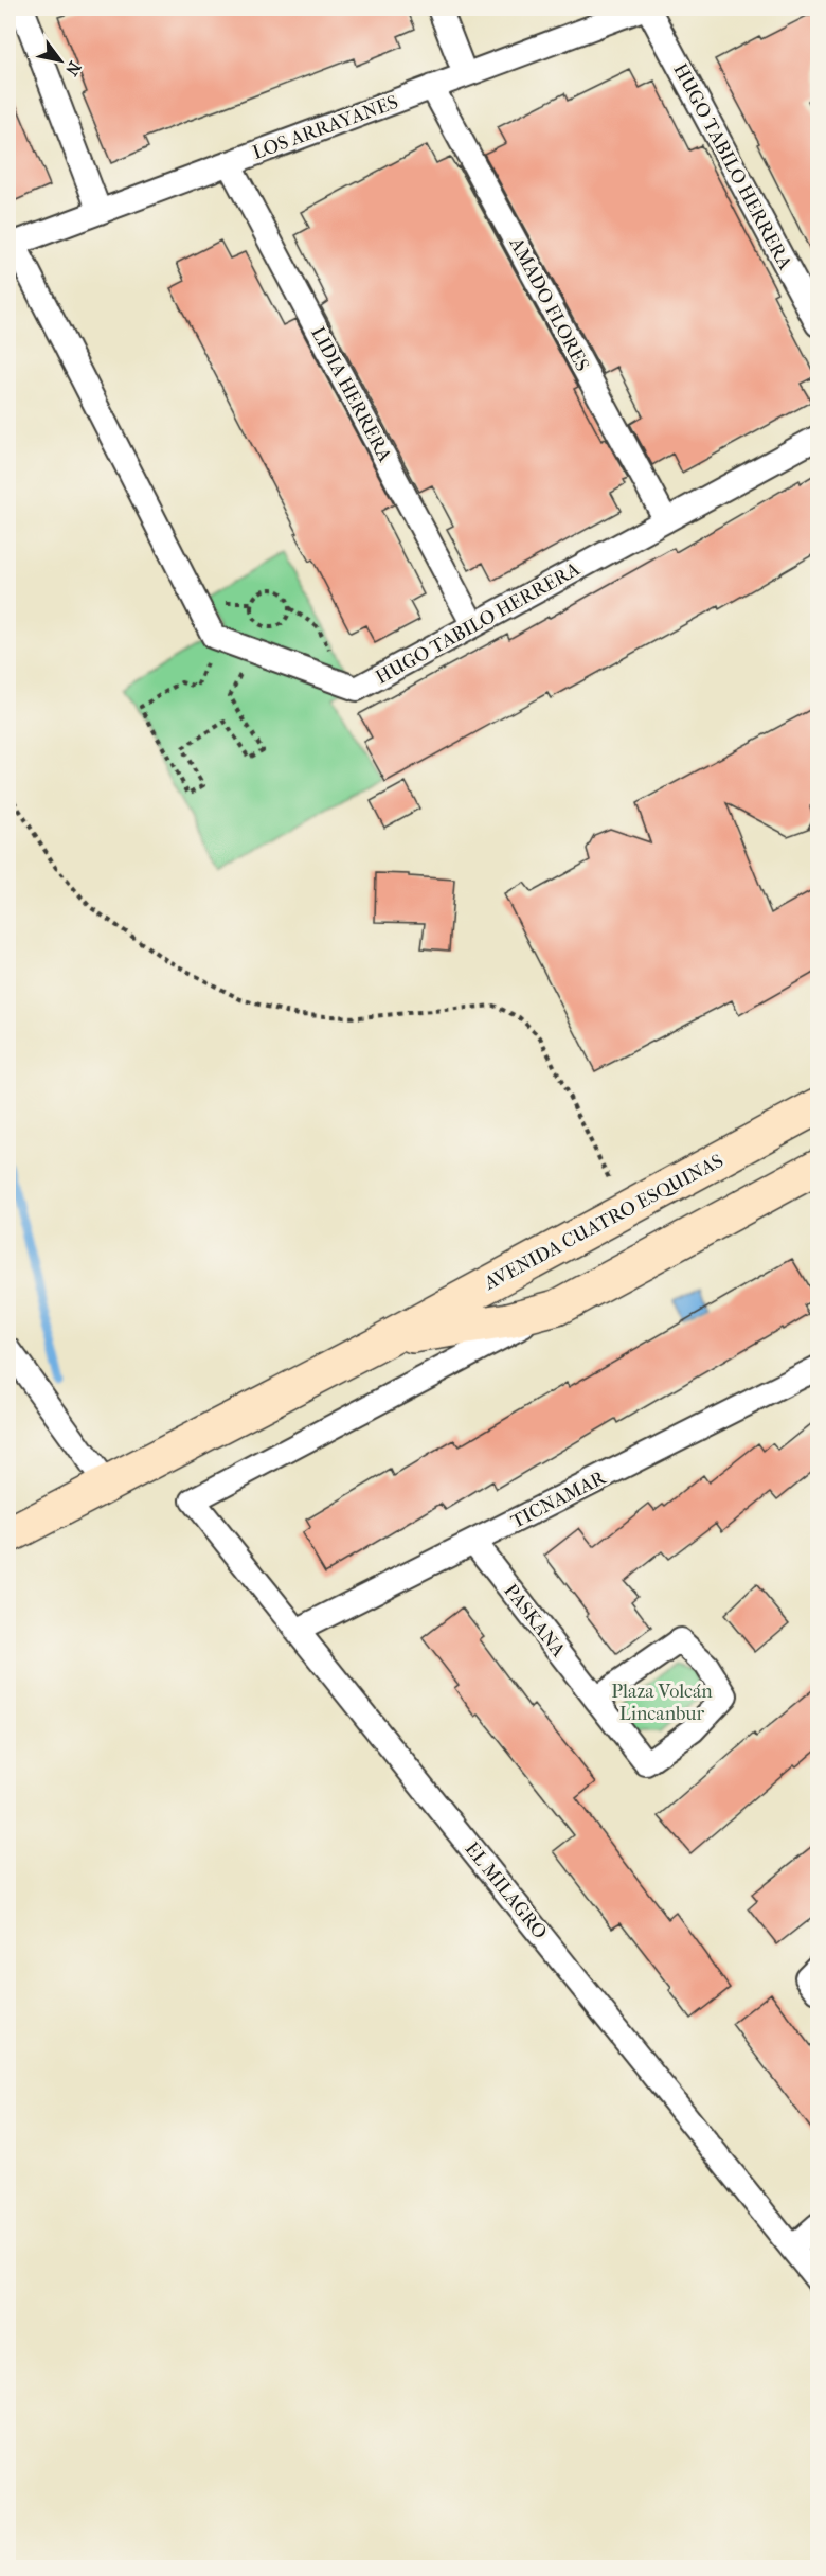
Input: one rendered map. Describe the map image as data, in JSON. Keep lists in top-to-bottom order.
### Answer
{
  "streets": {
    "main road": ["AVENIDA CUATRO ESQUINAS"],
    "street": [
      "LOS ARRAYANES",
      "HUGO TABILO HERRERA",
      "AMADO FLORES",
      "LIDIA HERRERA",
      "TICNAMAR",
      "PASKANA",
      "EL MILAGRO"
    ]
  },
  "crossings": [
    ["LOS ARRAYANES", "AMADO FLORES"],
    ["LOS ARRAYANES", "LIDIA HERRERA"],
    ["HUGO TABILO HERRERA", "AMADO FLORES"],
    ["HUGO TABILO HERRERA", "LIDIA HERRERA"],
    ["AVENIDA CUATRO ESQUINAS", "EL MILAGRO"],
    ["TICNAMAR", "PASKANA"],
    ["TICNAMAR", "EL MILAGRO"]
  ],
  "parks": ["Plaza Volcán Lincanbur"],
  "north": "bottom right"
}
